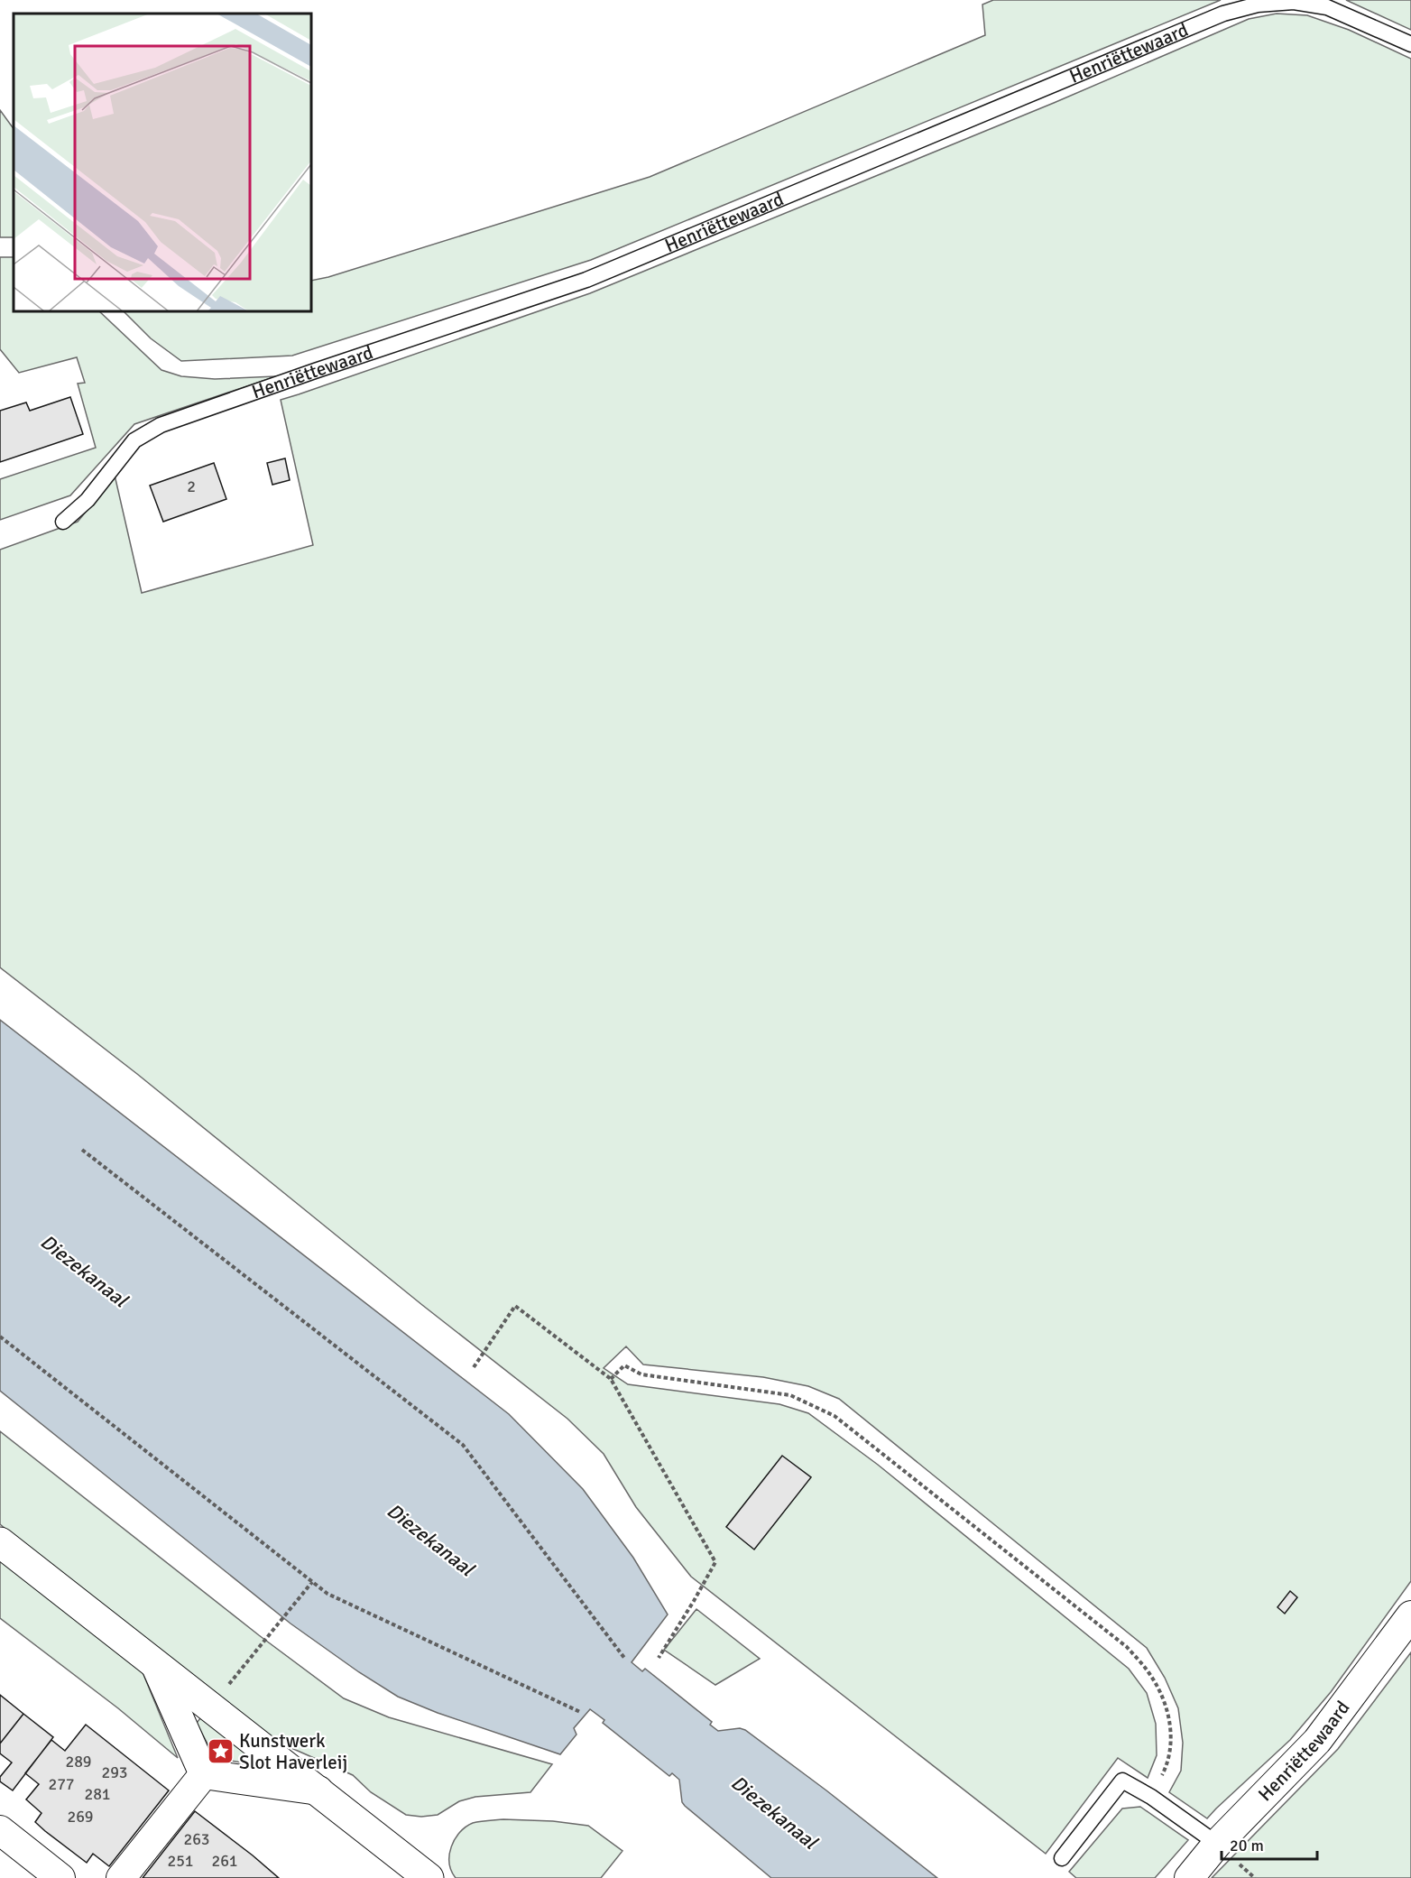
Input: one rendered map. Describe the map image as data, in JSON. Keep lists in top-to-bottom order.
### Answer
{
  "streets": {
    "street": ["Henriëttewaard"]
  },
  "water": ["Diezekanaal"],
  "places": {
    "place": ["Kunstwerk Slot Haverleij"]
  },
  "house_numbers": [
    "2",
    "289",
    "293",
    "277",
    "281",
    "269",
    "263",
    "251",
    "261"
  ],
  "scale_bar": "20 m"
}
